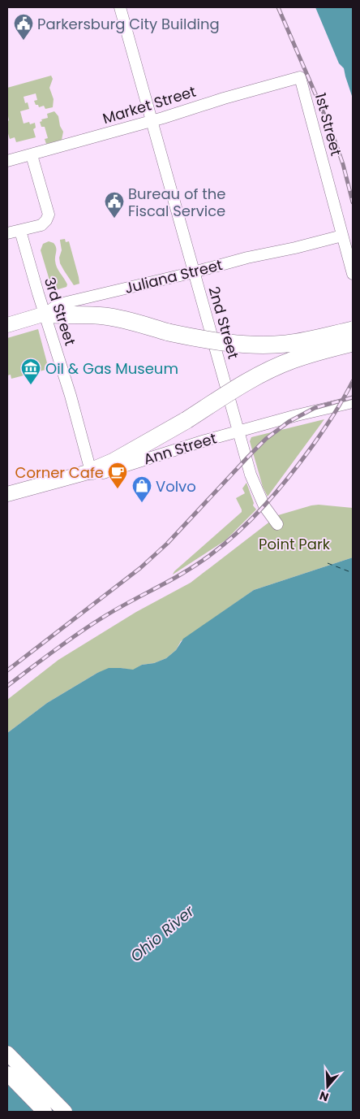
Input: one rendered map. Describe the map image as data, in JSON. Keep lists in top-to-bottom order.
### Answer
{
  "streets": {
    "main road": ["Juliana Street", "Ann Street"],
    "street": [
      "Market Street",
      "1st Street",
      "3rd Street",
      "2nd Street"
    ]
  },
  "crossings": [
    ["Market Street", "1st Street"],
    ["Market Street", "2nd Street"],
    ["1st Street", "Juliana Street"],
    ["Juliana Street", "3rd Street"],
    ["Juliana Street", "2nd Street"],
    ["3rd Street", "Ann Street"],
    ["2nd Street", "Ann Street"]
  ],
  "water": ["Ohio River"],
  "parks": ["Point Park"],
  "places": {
    "public building": ["Parkersburg City Building", "Bureau of the Fiscal Service"],
    "museum": ["Oil & Gas Museum"],
    "cafe": ["Corner Cafe"],
    "shop": ["Volvo"]
  },
  "north": "bottom"
}
